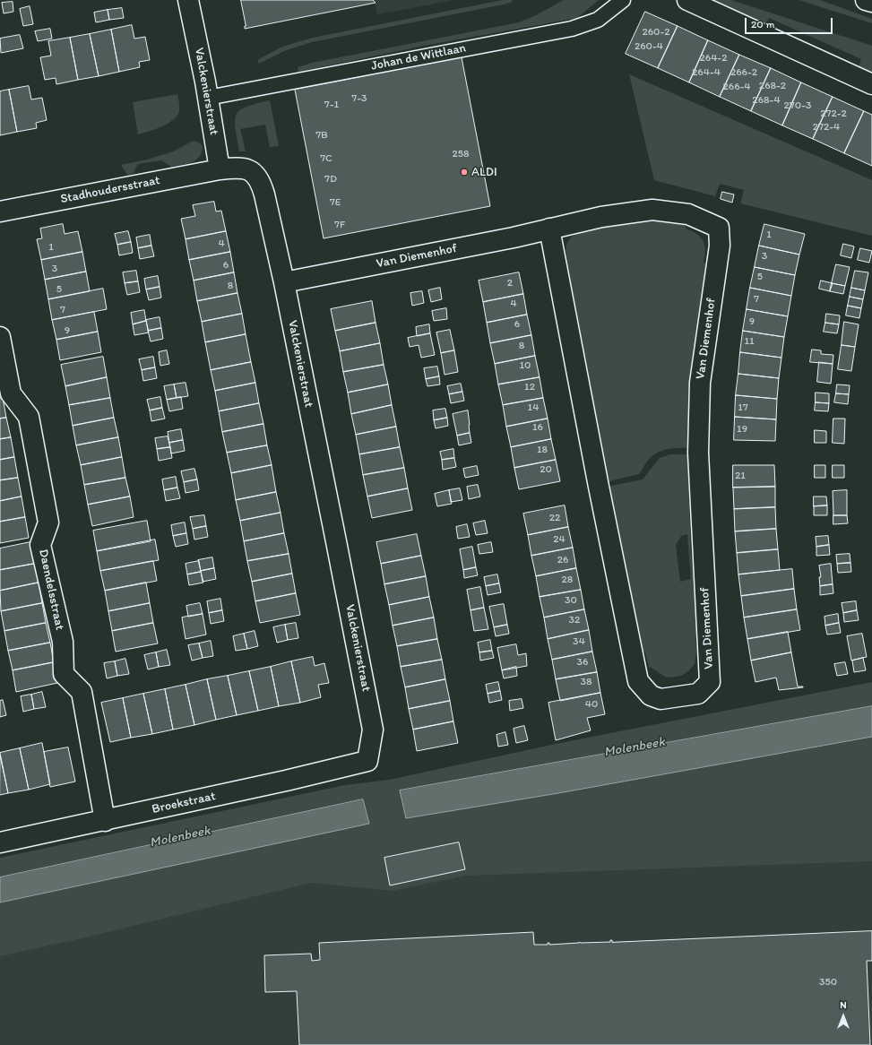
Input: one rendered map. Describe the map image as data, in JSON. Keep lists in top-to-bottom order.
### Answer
{
  "streets": {
    "street": [
      "Valckenierstraat",
      "Stadhoudersstraat",
      "Van Diemenhof",
      "Daendelsstraat",
      "Broekstraat"
    ],
    "lane": ["Johan de Wittlaan"]
  },
  "crossings": [
    ["Johan de Wittlaan", "Valckenierstraat"],
    ["Valckenierstraat", "Stadhoudersstraat"],
    ["Valckenierstraat", "Van Diemenhof"],
    ["Valckenierstraat", "Broekstraat"],
    ["Daendelsstraat", "Broekstraat"]
  ],
  "water": ["Molenbeek"],
  "places": ["ALDI"],
  "house_numbers": [
    "260-2",
    "260-4",
    "264-2",
    "264-4",
    "266-2",
    "268-2",
    "266-4",
    "7-3",
    "268-4",
    "7-1",
    "270-3",
    "272-2",
    "272-4",
    "7B",
    "258",
    "7C",
    "7D",
    "7E",
    "7F",
    "1",
    "4",
    "1",
    "3",
    "6",
    "3",
    "5",
    "2",
    "8",
    "5",
    "7",
    "4",
    "7",
    "9",
    "6",
    "9",
    "11",
    "8",
    "10",
    "12",
    "14",
    "17",
    "16",
    "19",
    "18",
    "20",
    "21",
    "22",
    "24",
    "26",
    "28",
    "30",
    "32",
    "34",
    "36",
    "38",
    "40",
    "350"
  ],
  "scale_bar": "20 m",
  "north": "top"
}
